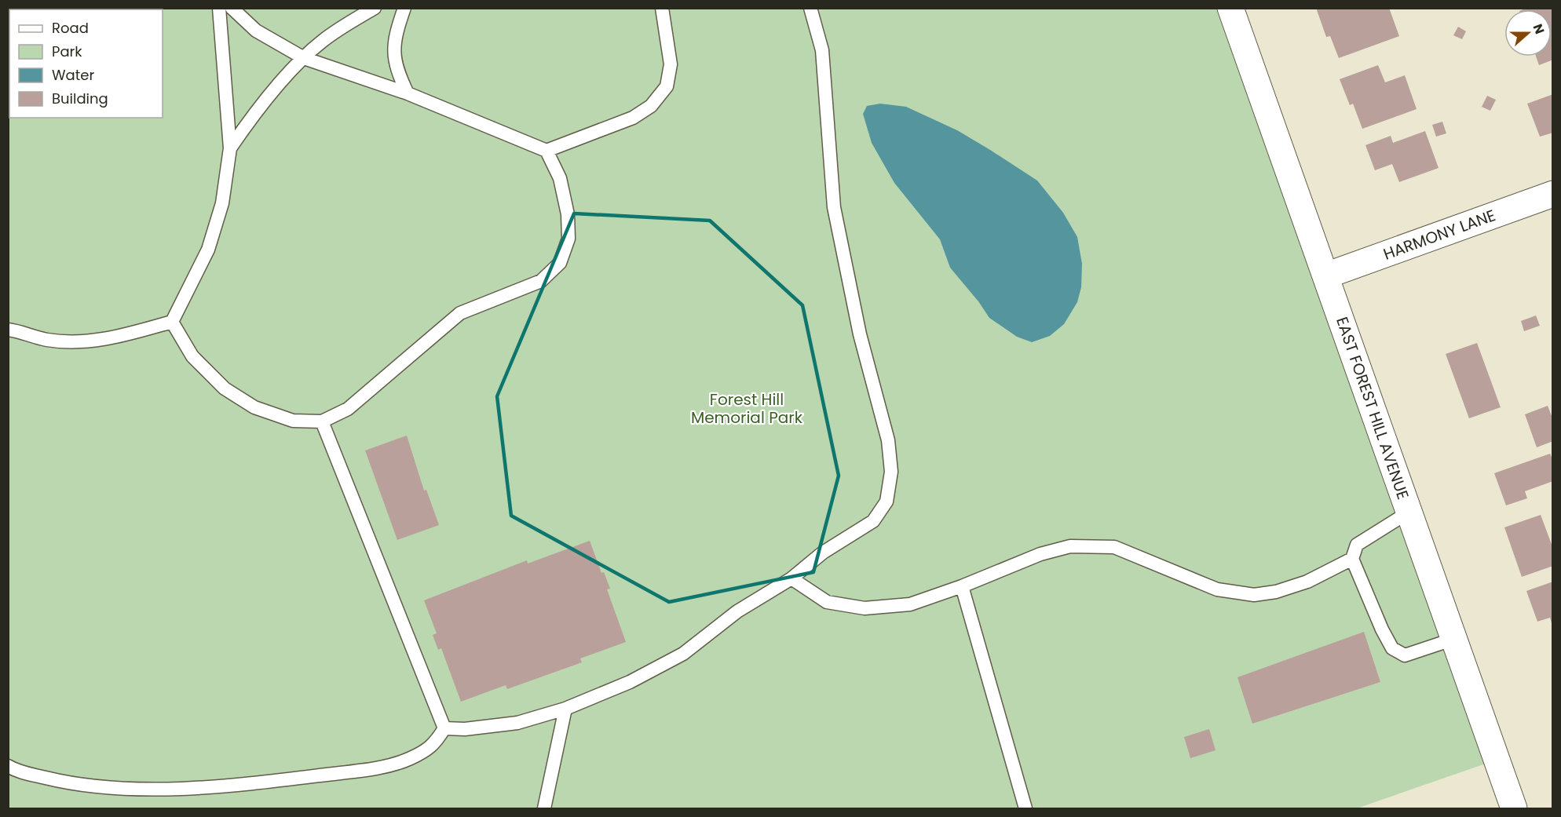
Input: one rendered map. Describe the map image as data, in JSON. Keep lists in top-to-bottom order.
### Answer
{
  "streets": {
    "street": ["HARMONY LANE", "EAST FOREST HILL AVENUE"]
  },
  "crossings": [
    ["HARMONY LANE", "EAST FOREST HILL AVENUE"]
  ],
  "parks": ["Forest Hill Memorial Park"],
  "legend": [
    "Road",
    "Park",
    "Water",
    "Building"
  ],
  "north": "right"
}
